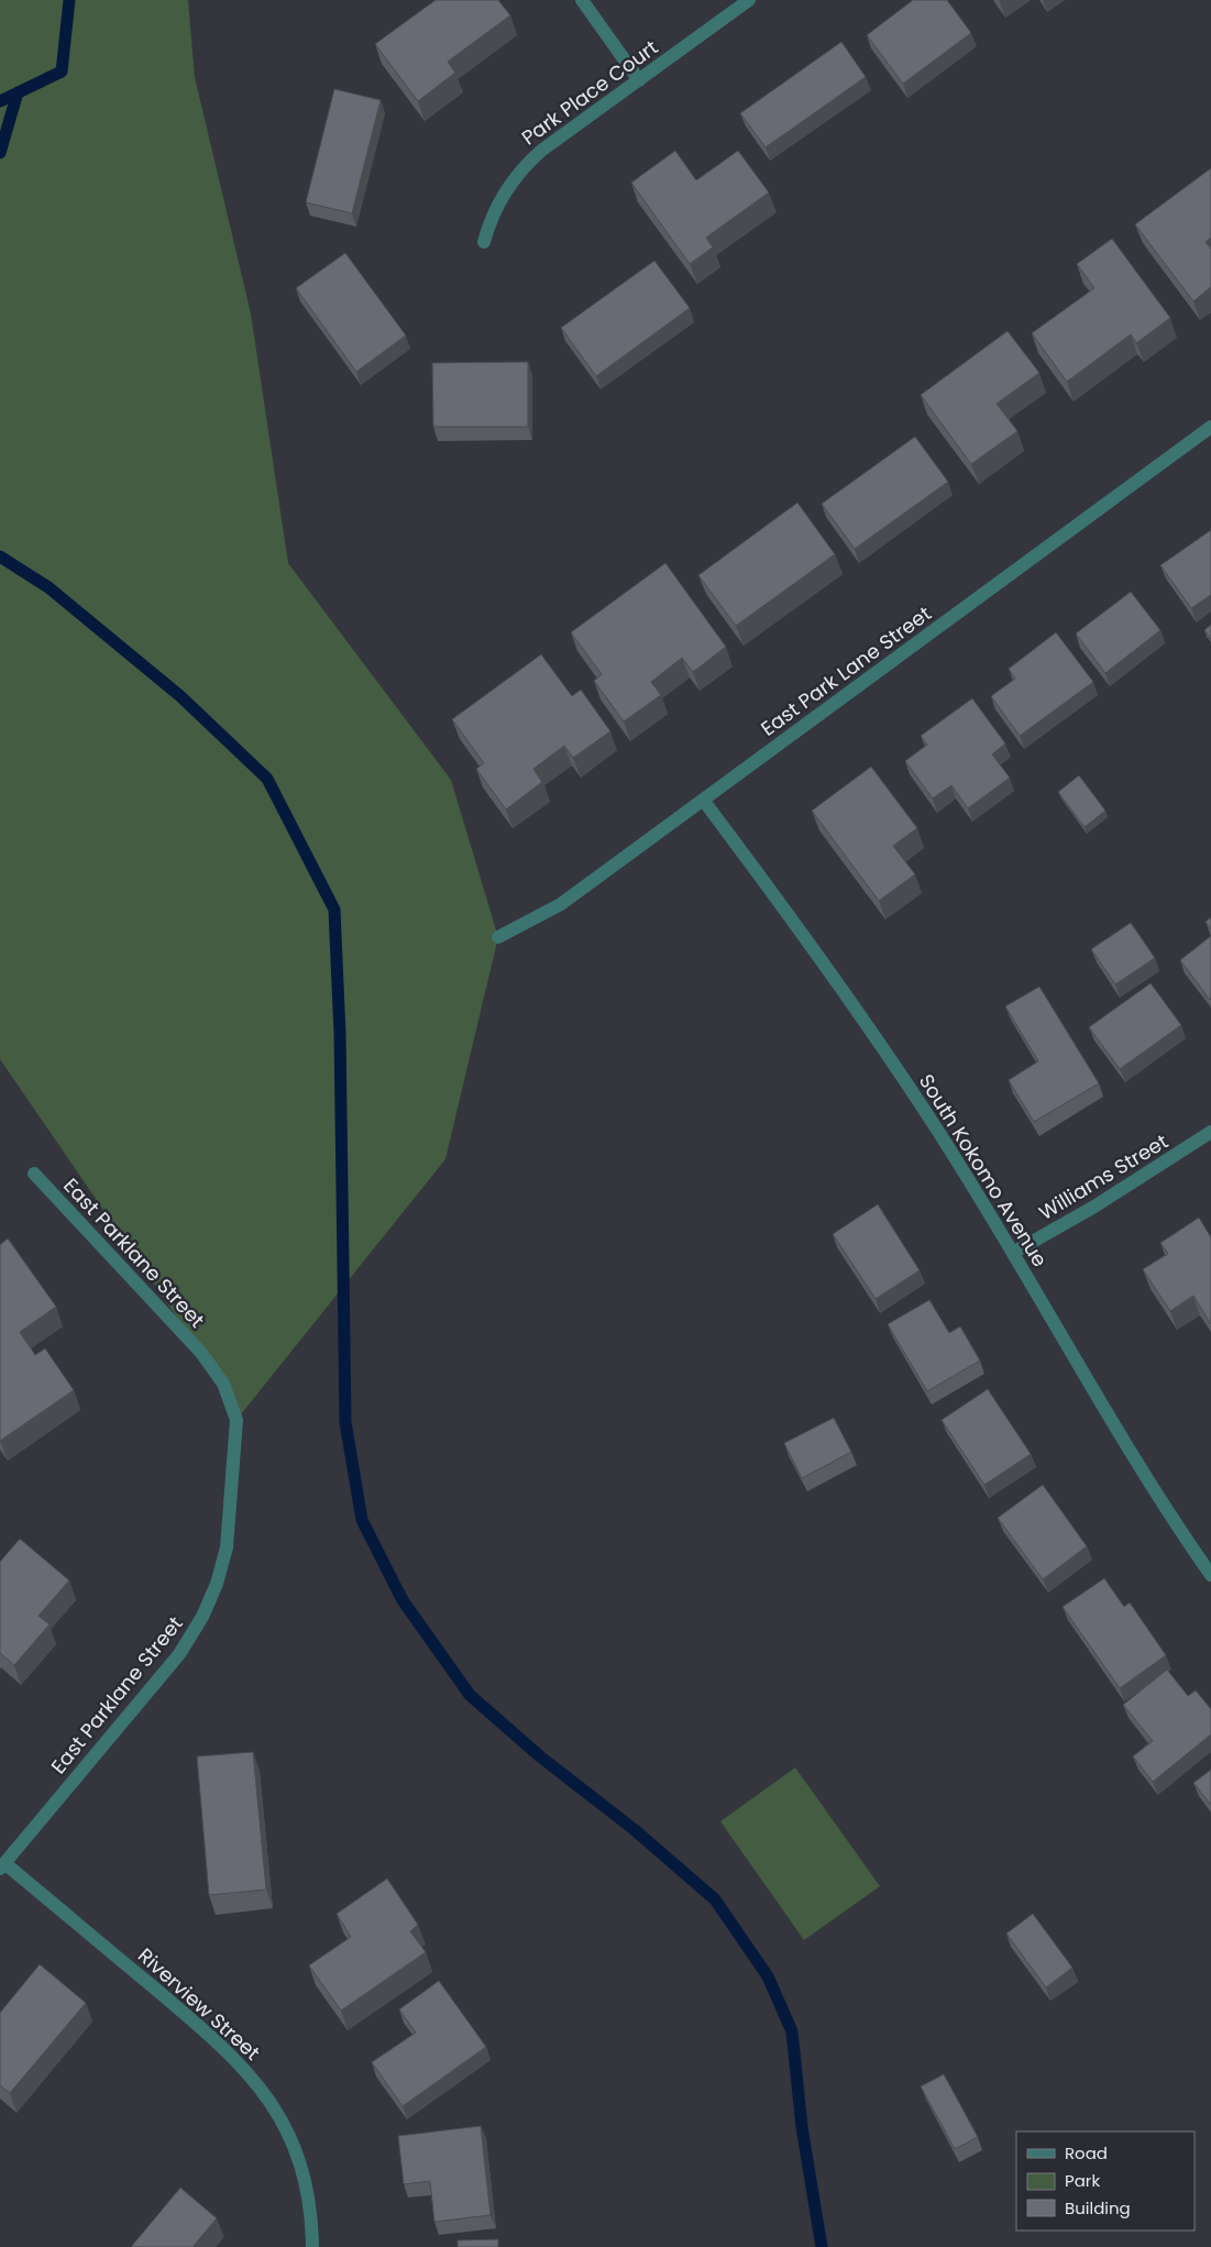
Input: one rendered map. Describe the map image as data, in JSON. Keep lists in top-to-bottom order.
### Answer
{
  "streets": {
    "street": [
      "Park Place Court",
      "East Park Lane Street",
      "South Kokomo Avenue",
      "Williams Street",
      "East Parklane Street",
      "Riverview Street"
    ]
  },
  "crossings": [
    ["East Park Lane Street", "South Kokomo Avenue"],
    ["South Kokomo Avenue", "Williams Street"],
    ["East Parklane Street", "Riverview Street"]
  ],
  "legend": ["Road", "Park", "Building"]
}
